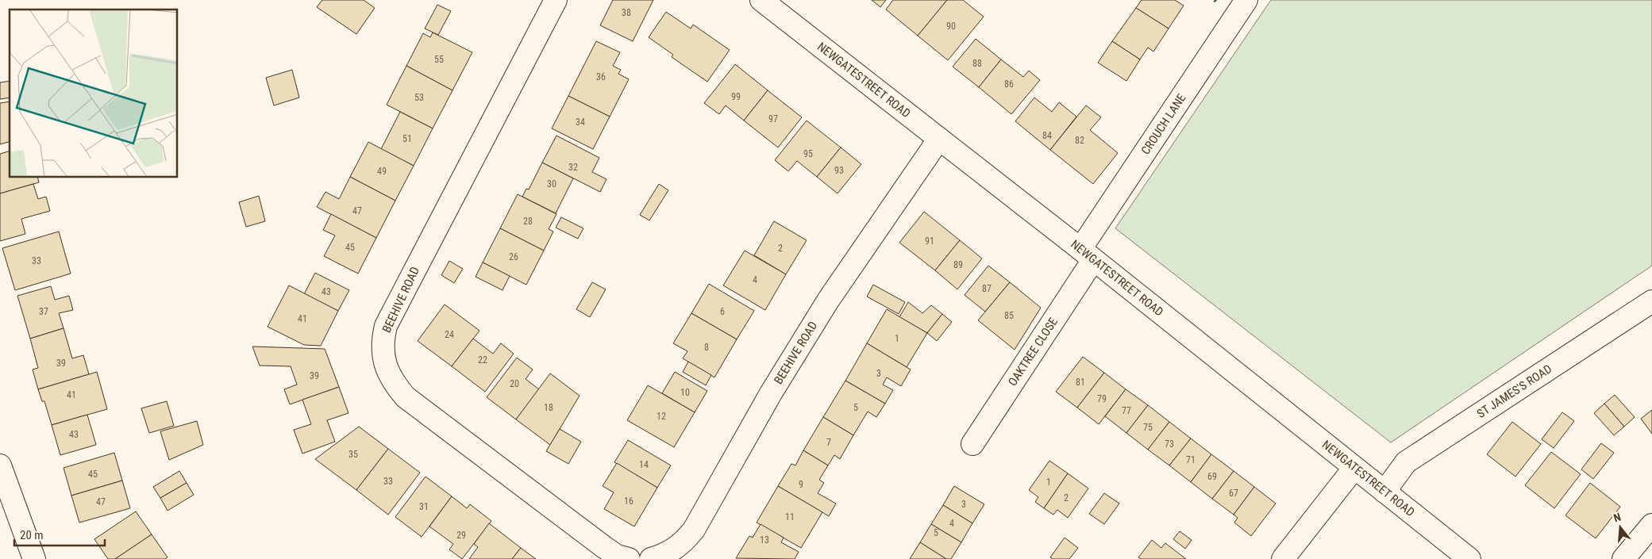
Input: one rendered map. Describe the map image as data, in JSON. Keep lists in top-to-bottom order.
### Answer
{
  "streets": {
    "street": [
      "NEWGATESTREET ROAD",
      "CROUCH LANE",
      "BEEHIVE ROAD",
      "OAKTREE CLOSE",
      "ST JAMES'S ROAD"
    ]
  },
  "crossings": [
    ["NEWGATESTREET ROAD", "CROUCH LANE"],
    ["NEWGATESTREET ROAD", "BEEHIVE ROAD"],
    ["NEWGATESTREET ROAD", "OAKTREE CLOSE"],
    ["NEWGATESTREET ROAD", "ST JAMES'S ROAD"],
    ["CROUCH LANE", "OAKTREE CLOSE"]
  ],
  "house_numbers": [
    "38",
    "90",
    "55",
    "88",
    "36",
    "86",
    "99",
    "53",
    "97",
    "34",
    "84",
    "51",
    "82",
    "95",
    "32",
    "93",
    "49",
    "30",
    "47",
    "28",
    "91",
    "45",
    "2",
    "26",
    "33",
    "89",
    "4",
    "87",
    "43",
    "37",
    "6",
    "85",
    "41",
    "24",
    "1",
    "8",
    "22",
    "39",
    "3",
    "39",
    "81",
    "20",
    "10",
    "41",
    "79",
    "18",
    "5",
    "77",
    "12",
    "75",
    "43",
    "7",
    "73",
    "35",
    "71",
    "14",
    "45",
    "69",
    "33",
    "1",
    "9",
    "67",
    "2",
    "16",
    "47",
    "3",
    "31",
    "11",
    "4",
    "5",
    "29",
    "13"
  ],
  "scale_bar": "20 m",
  "north": "top"
}
